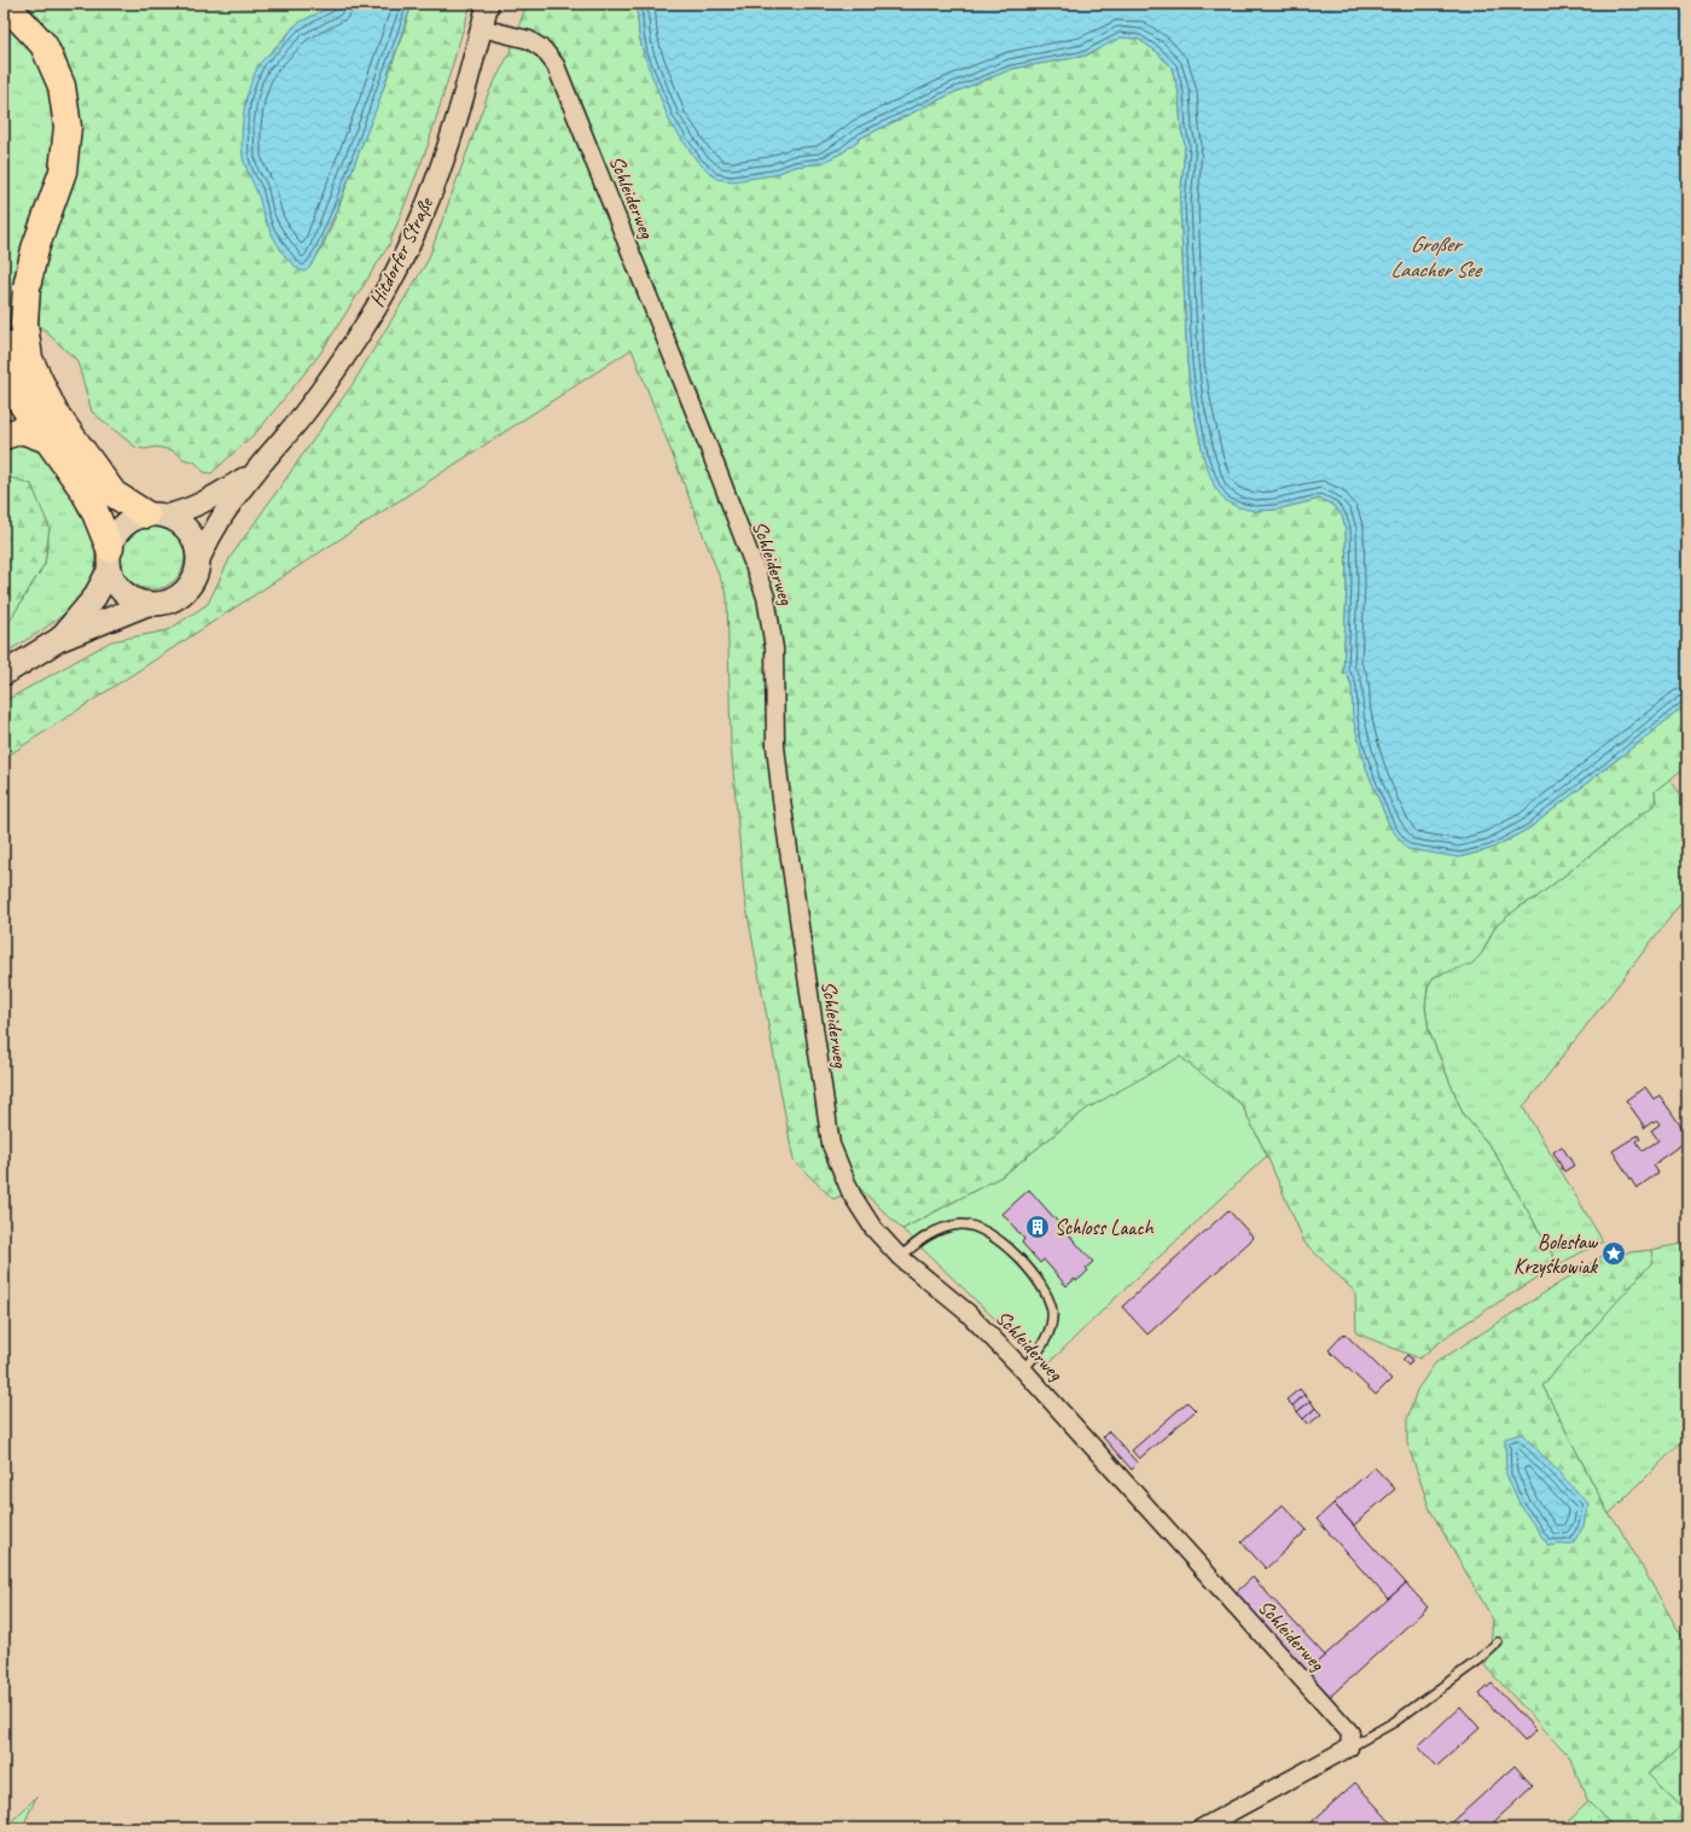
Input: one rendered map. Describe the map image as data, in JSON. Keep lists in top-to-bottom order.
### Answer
{
  "streets": {
    "street": ["Schleiderweg", "Hitdorfer Straße"]
  },
  "crossings": [
    ["Schleiderweg", "Hitdorfer Straße"]
  ],
  "water": ["Großer Laacher See"],
  "places": {
    "building": ["Schloss Laach"],
    "place": ["Bolesław Krzyśkowiak"]
  }
}
